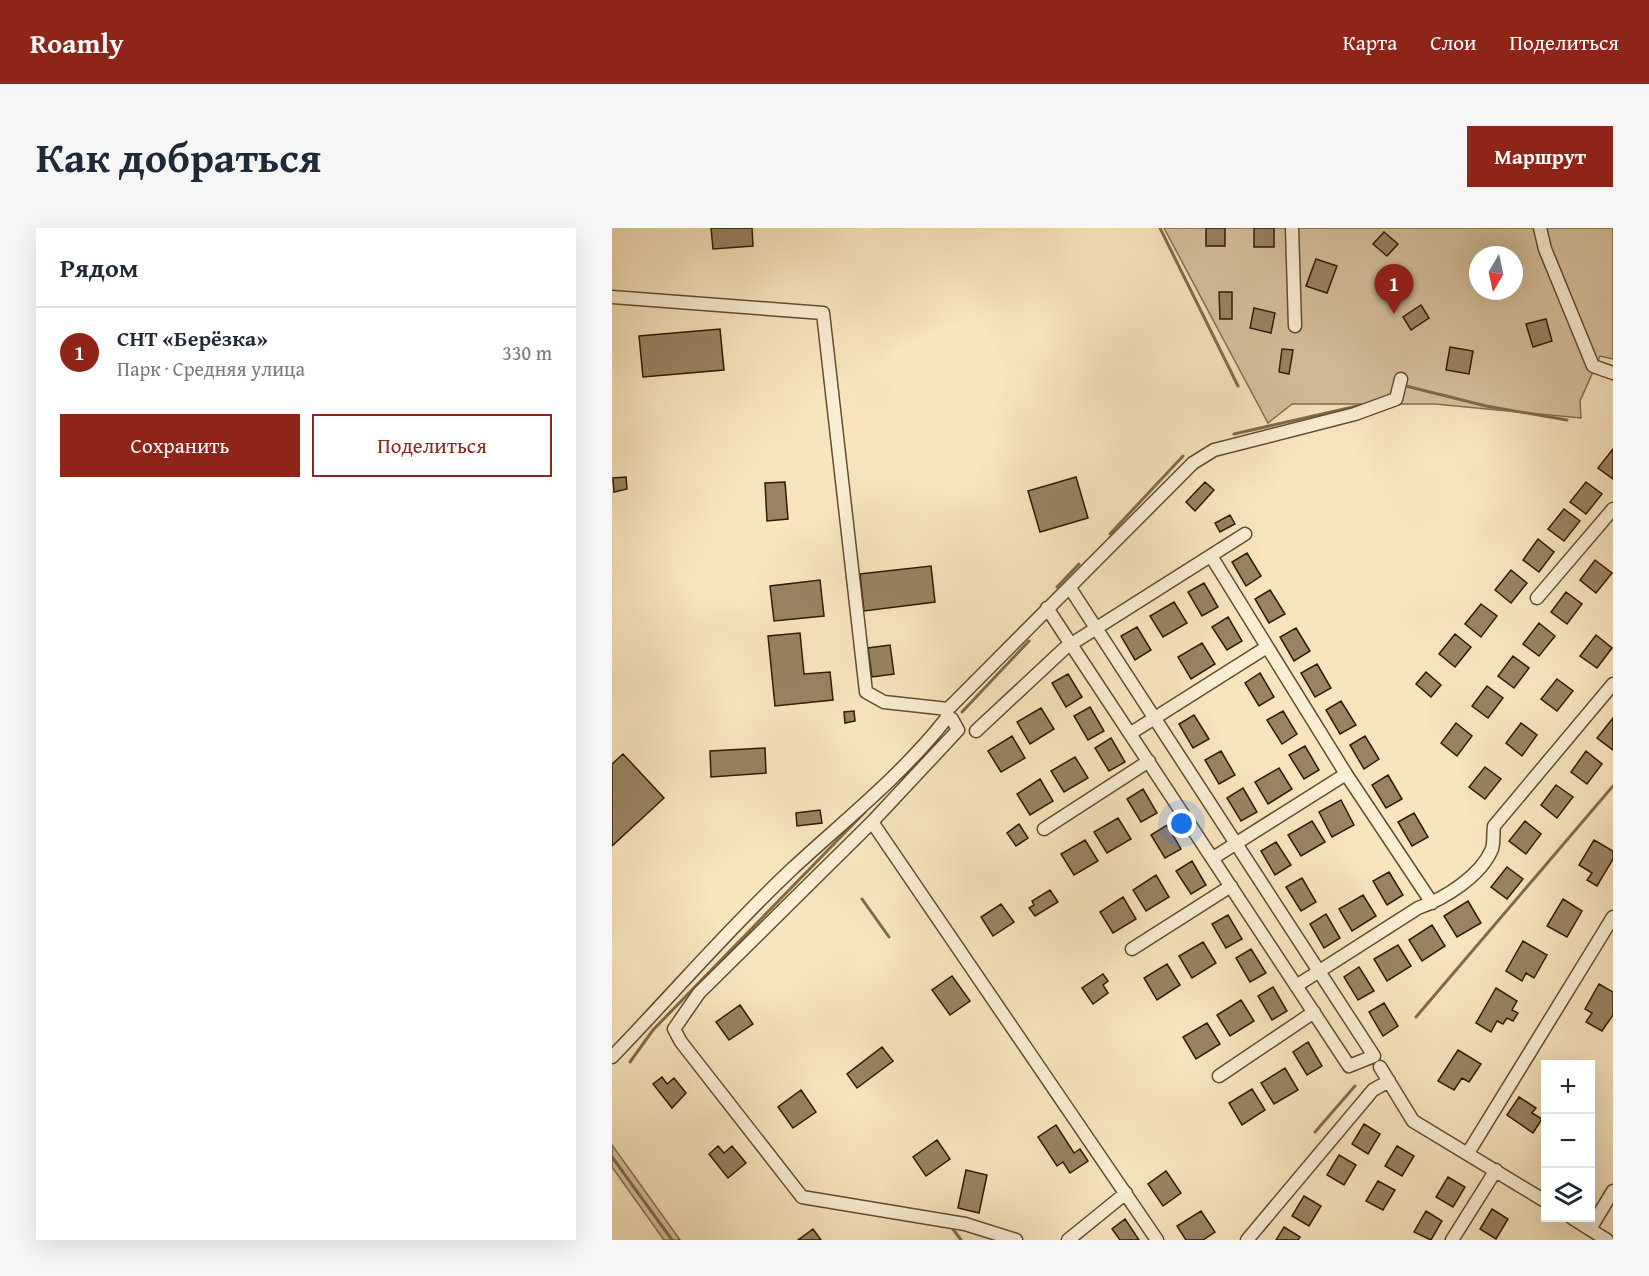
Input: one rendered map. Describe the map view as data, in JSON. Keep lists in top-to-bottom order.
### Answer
{
  "north": "bottom",
  "page": {
    "header": "Roamly",
    "nav": ["Карта", "Слои", "Поделиться"],
    "title": "Как добраться",
    "buttons": [
      "Маршрут",
      ["Сохранить", "Поделиться"]
    ],
    "heading": "Рядом",
    "pins": "1",
    "list": [
      {
        "mark": "1",
        "name": "СНТ «Берёзка»",
        "note": "Парк · Средняя улица",
        "value": "330 m"
      }
    ],
    "map_buttons": ["+", "−"]
  }
}
